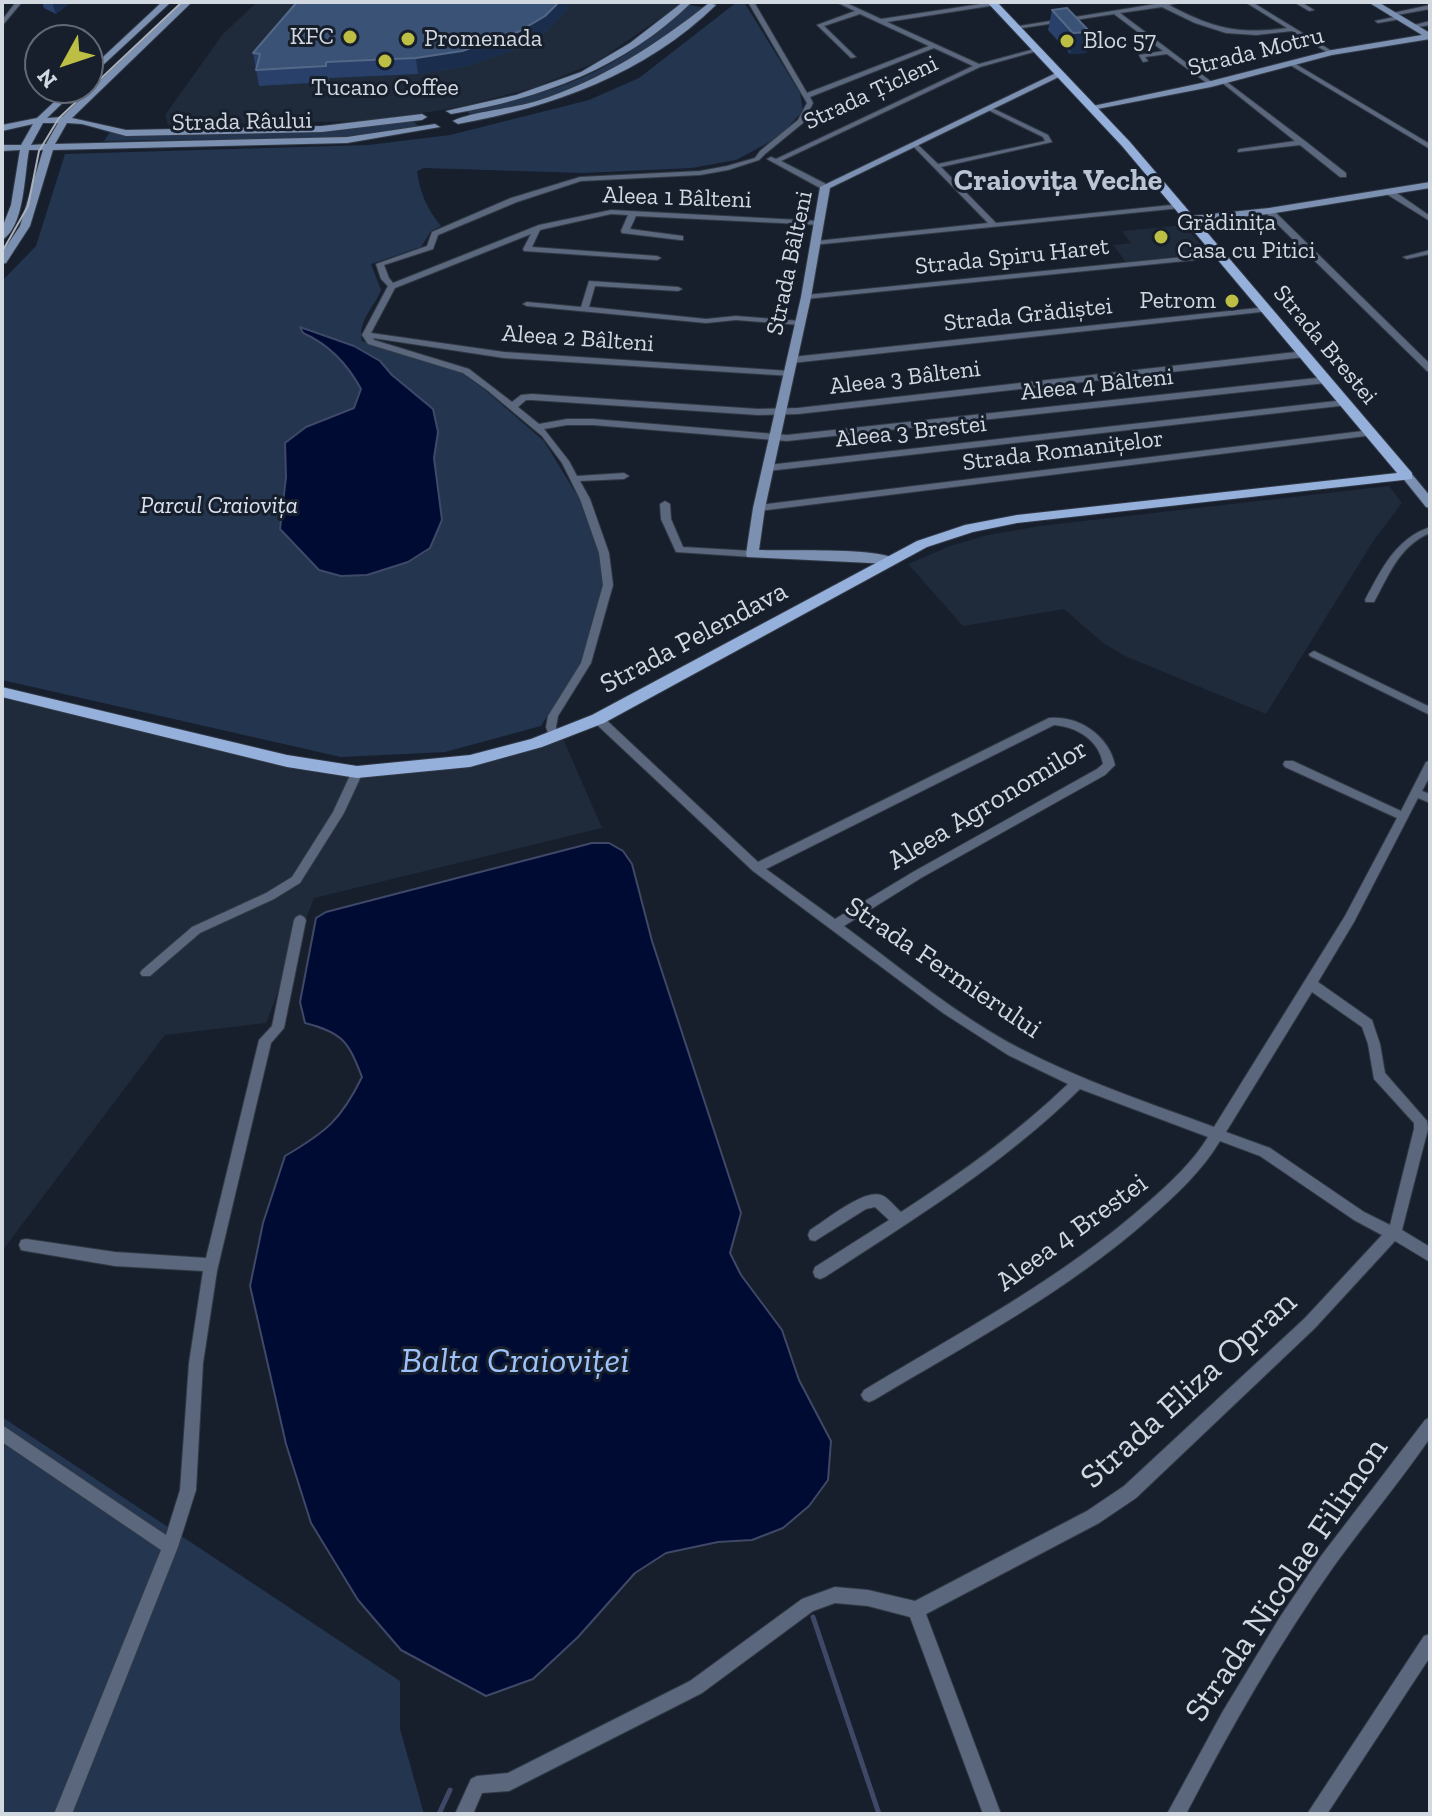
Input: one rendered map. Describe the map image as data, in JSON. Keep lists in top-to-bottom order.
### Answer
{
  "streets": {
    "main road": [
      "Strada Motru",
      "Strada Râului",
      "Strada Bâlteni",
      "Strada Brestei",
      "Strada Pelendava"
    ],
    "street": [
      "Strada Țicleni",
      "Aleea 1 Bâlteni",
      "Strada Spiru Haret",
      "Strada Grădiștei",
      "Aleea 2 Bâlteni",
      "Aleea 3 Bâlteni",
      "Aleea 4 Bâlteni",
      "Aleea 3 Brestei",
      "Strada Romanițelor",
      "Aleea Agronomilor",
      "Strada Fermierului",
      "Aleea 4 Brestei",
      "Strada Eliza Opran",
      "Strada Nicolae Filimon"
    ]
  },
  "crossings": [
    ["Strada Motru", "Strada Brestei"],
    ["Strada Țicleni", "Strada Bâlteni"],
    ["Strada Țicleni", "Strada Brestei"],
    ["Aleea 1 Bâlteni", "Strada Bâlteni"],
    ["Strada Spiru Haret", "Strada Bâlteni"],
    ["Strada Spiru Haret", "Strada Brestei"],
    ["Strada Bâlteni", "Strada Grădiștei"],
    ["Strada Bâlteni", "Aleea 2 Bâlteni"],
    ["Strada Bâlteni", "Strada Brestei"],
    ["Strada Bâlteni", "Aleea 3 Bâlteni"],
    ["Strada Bâlteni", "Aleea 4 Bâlteni"],
    ["Strada Bâlteni", "Aleea 3 Brestei"],
    ["Strada Bâlteni", "Strada Romanițelor"],
    ["Strada Grădiștei", "Strada Brestei"],
    ["Strada Brestei", "Aleea 3 Bâlteni"],
    ["Strada Brestei", "Aleea 4 Bâlteni"],
    ["Strada Brestei", "Aleea 3 Brestei"],
    ["Strada Brestei", "Strada Romanițelor"],
    ["Strada Brestei", "Strada Pelendava"],
    ["Strada Pelendava", "Strada Fermierului"],
    ["Aleea Agronomilor", "Strada Fermierului"],
    ["Strada Fermierului", "Aleea 4 Brestei"],
    ["Strada Fermierului", "Strada Eliza Opran"]
  ],
  "districts": ["Craiovița Veche"],
  "water": ["Balta Craioviței"],
  "parks": ["Parcul Craiovița"],
  "places": [
    "KFC",
    "Promenada",
    "Bloc 57",
    "Tucano Coffee",
    "Grădinița Casa cu Pitici",
    "Petrom"
  ],
  "north": "bottom left"
}
